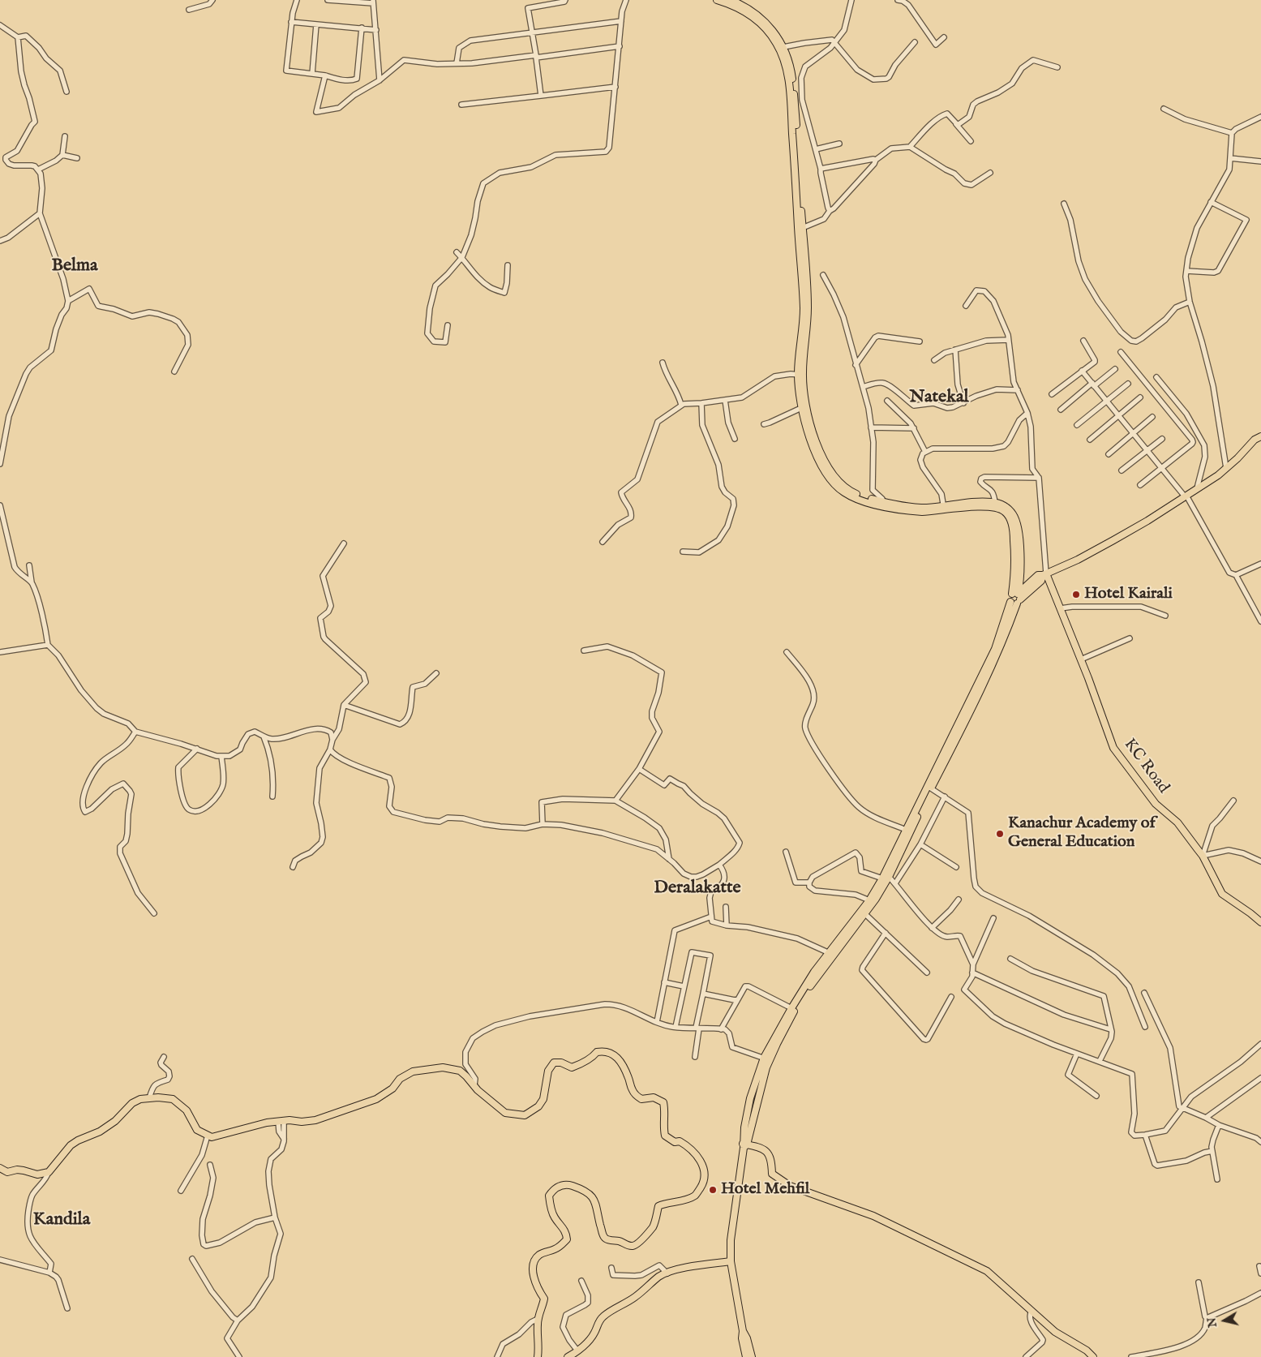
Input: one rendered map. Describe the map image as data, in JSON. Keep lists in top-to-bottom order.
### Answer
{
  "streets": {
    "main road": ["KC Road"]
  },
  "districts": [
    "Belma",
    "Natekal",
    "Deralakatte",
    "Kandila"
  ],
  "places": ["Hotel Kairali", "Kanachur Academy of General Education", "Hotel Mehfil"],
  "north": "left"
}
